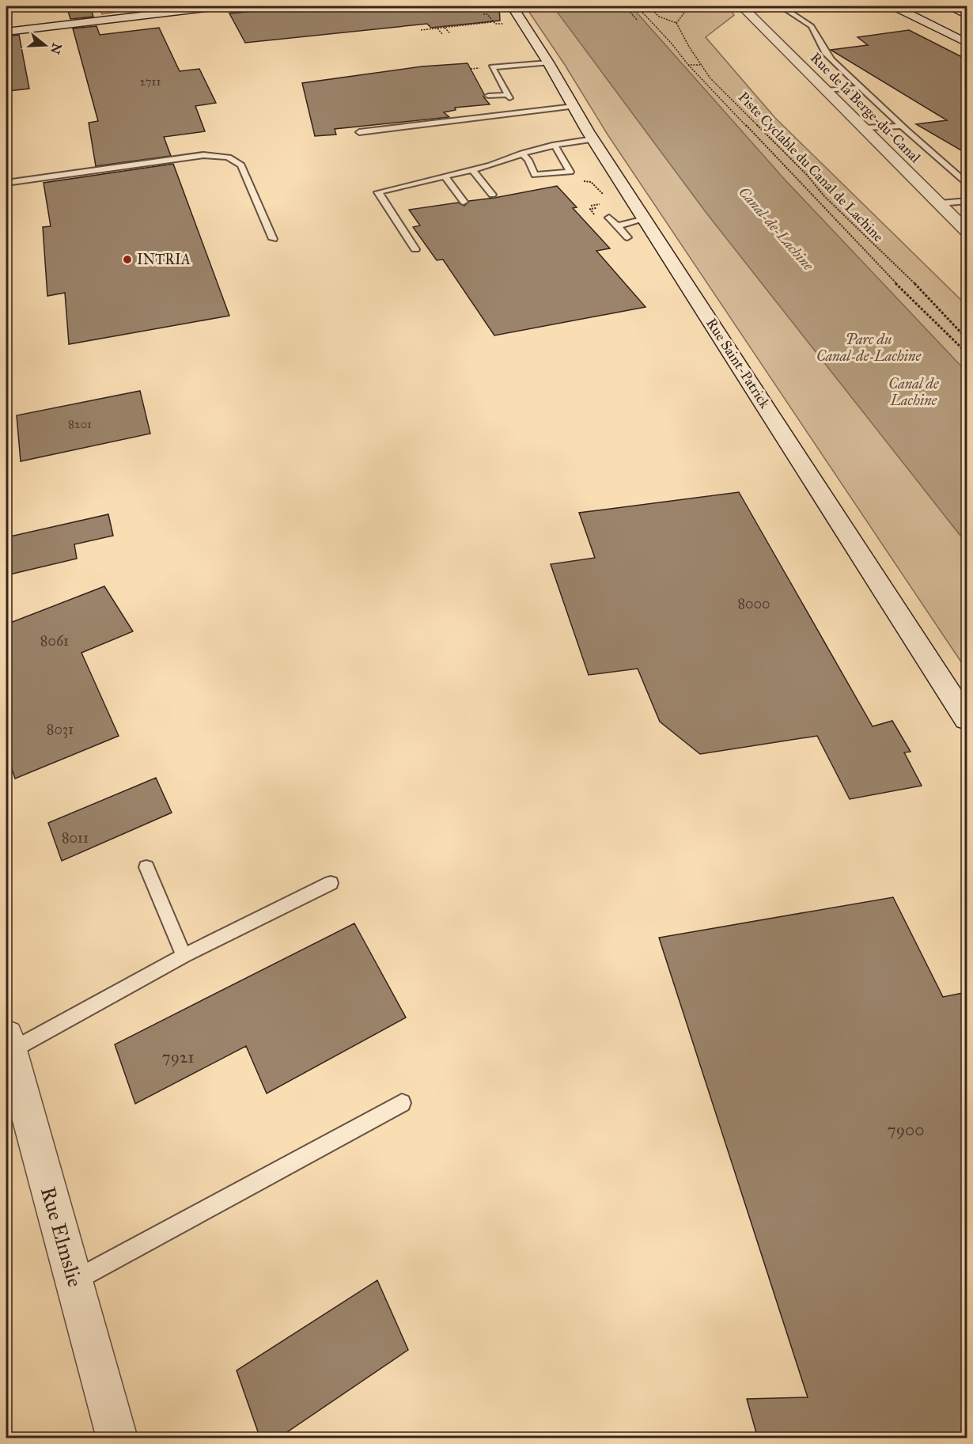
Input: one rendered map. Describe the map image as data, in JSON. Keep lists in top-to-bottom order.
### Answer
{
  "streets": {
    "main road": ["Rue de la Berge-du-Canal", "Rue Saint-Patrick", "Rue Elmslie"],
    "path": ["Piste Cyclable du Canal de Lachine"]
  },
  "water": ["Canal-de-Lachine", "Canal de Lachine"],
  "parks": ["Parc du Canal-de-Lachine"],
  "places": ["INTRIA"],
  "house_numbers": [
    "2711",
    "8201",
    "8000",
    "8061",
    "8031",
    "8011",
    "7921",
    "7900"
  ],
  "north": "right"
}
